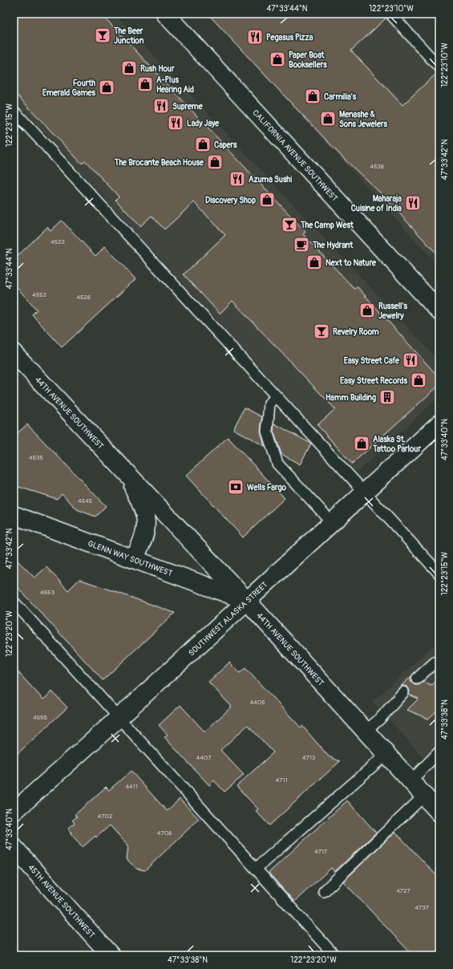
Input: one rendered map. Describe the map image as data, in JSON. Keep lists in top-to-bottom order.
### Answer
{
  "streets": {
    "street": [
      "CALIFORNIA AVENUE SOUTHWEST",
      "44TH AVENUE SOUTHWEST",
      "GLENN WAY SOUTHWEST",
      "SOUTHWEST ALASKA STREET",
      "45TH AVENUE SOUTHWEST"
    ]
  },
  "crossings": [
    ["44TH AVENUE SOUTHWEST", "GLENN WAY SOUTHWEST"],
    ["44TH AVENUE SOUTHWEST", "SOUTHWEST ALASKA STREET"],
    ["GLENN WAY SOUTHWEST", "SOUTHWEST ALASKA STREET"]
  ],
  "places": {
    "bar": ["The Beer Junction", "The Camp West", "Revelry Room"],
    "restaurant": [
      "Pegasus Pizza",
      "Supreme",
      "Lady Jaye",
      "Azuma Sushi",
      "Maharaja Cuisine of India",
      "Easy Street Cafe"
    ],
    "shop": [
      "Paper Boat Booksellers",
      "Rush Hour",
      "A-Plus Hearing Aid",
      "Fourth Emerald Games",
      "Carmilia's",
      "Menashe & Sons Jewelers",
      "Capers",
      "The Brocante Beach House",
      "Discovery Shop",
      "Next to Nature",
      "Russell's Jewelry",
      "Easy Street Records",
      "Alaska St. Tattoo Parlour"
    ],
    "cafe": ["The Hydrant"],
    "building": ["Hamm Building"],
    "bank": ["Wells Fargo"]
  },
  "house_numbers": [
    "4538",
    "4522",
    "4552",
    "4528",
    "4535",
    "4545",
    "4553",
    "4405",
    "4556",
    "4407",
    "4713",
    "4711",
    "4411",
    "4702",
    "4708",
    "4717",
    "4727",
    "4737"
  ],
  "coordinates": [
    "47°33'44\"N",
    "122°23'10\"W",
    "122°23'15\"W",
    "47°33'42\"N",
    "47°33'40\"N",
    "122°23'20\"W",
    "47°33'38\"N"
  ]
}
